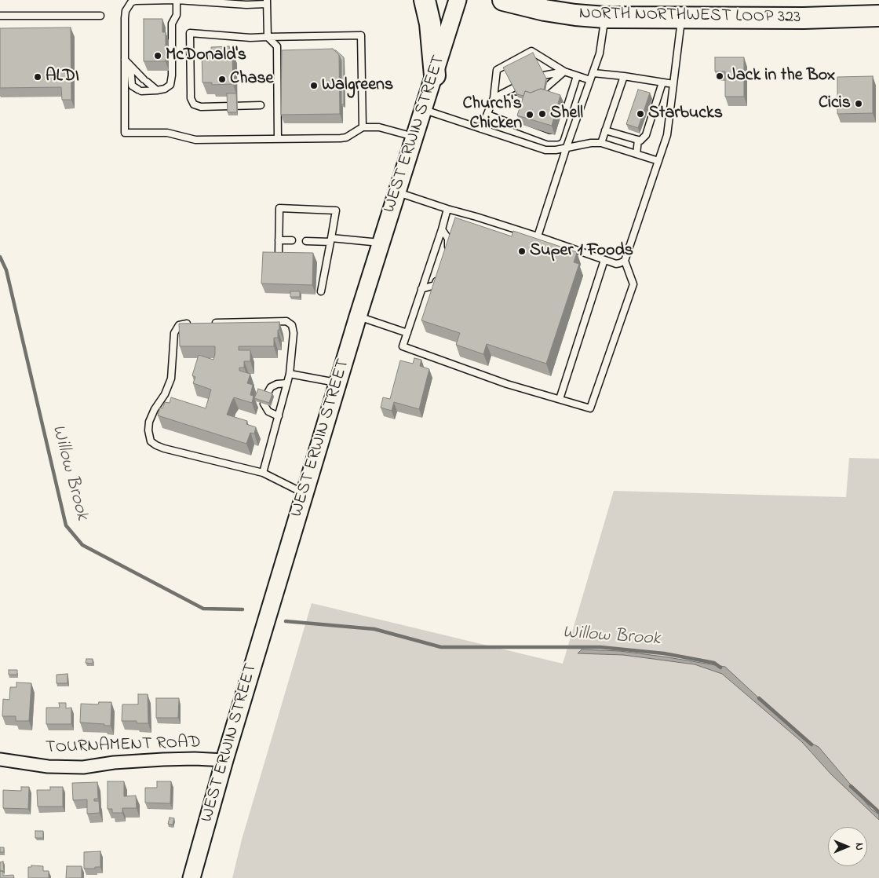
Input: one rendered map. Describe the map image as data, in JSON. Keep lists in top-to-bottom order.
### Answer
{
  "streets": {
    "highway": ["NORTH NORTHWEST LOOP 323"],
    "main road": ["WEST ERWIN STREET"],
    "street": ["TOURNAMENT ROAD"]
  },
  "crossings": [
    ["WEST ERWIN STREET", "TOURNAMENT ROAD"]
  ],
  "water": ["Willow Brook"],
  "places": [
    "McDonald's",
    "Jack in the Box",
    "ALDI",
    "Chase",
    "Walgreens",
    "Cicis",
    "Shell",
    "Starbucks",
    "Church's Chicken",
    "Super 1 Foods"
  ],
  "north": "right"
}
